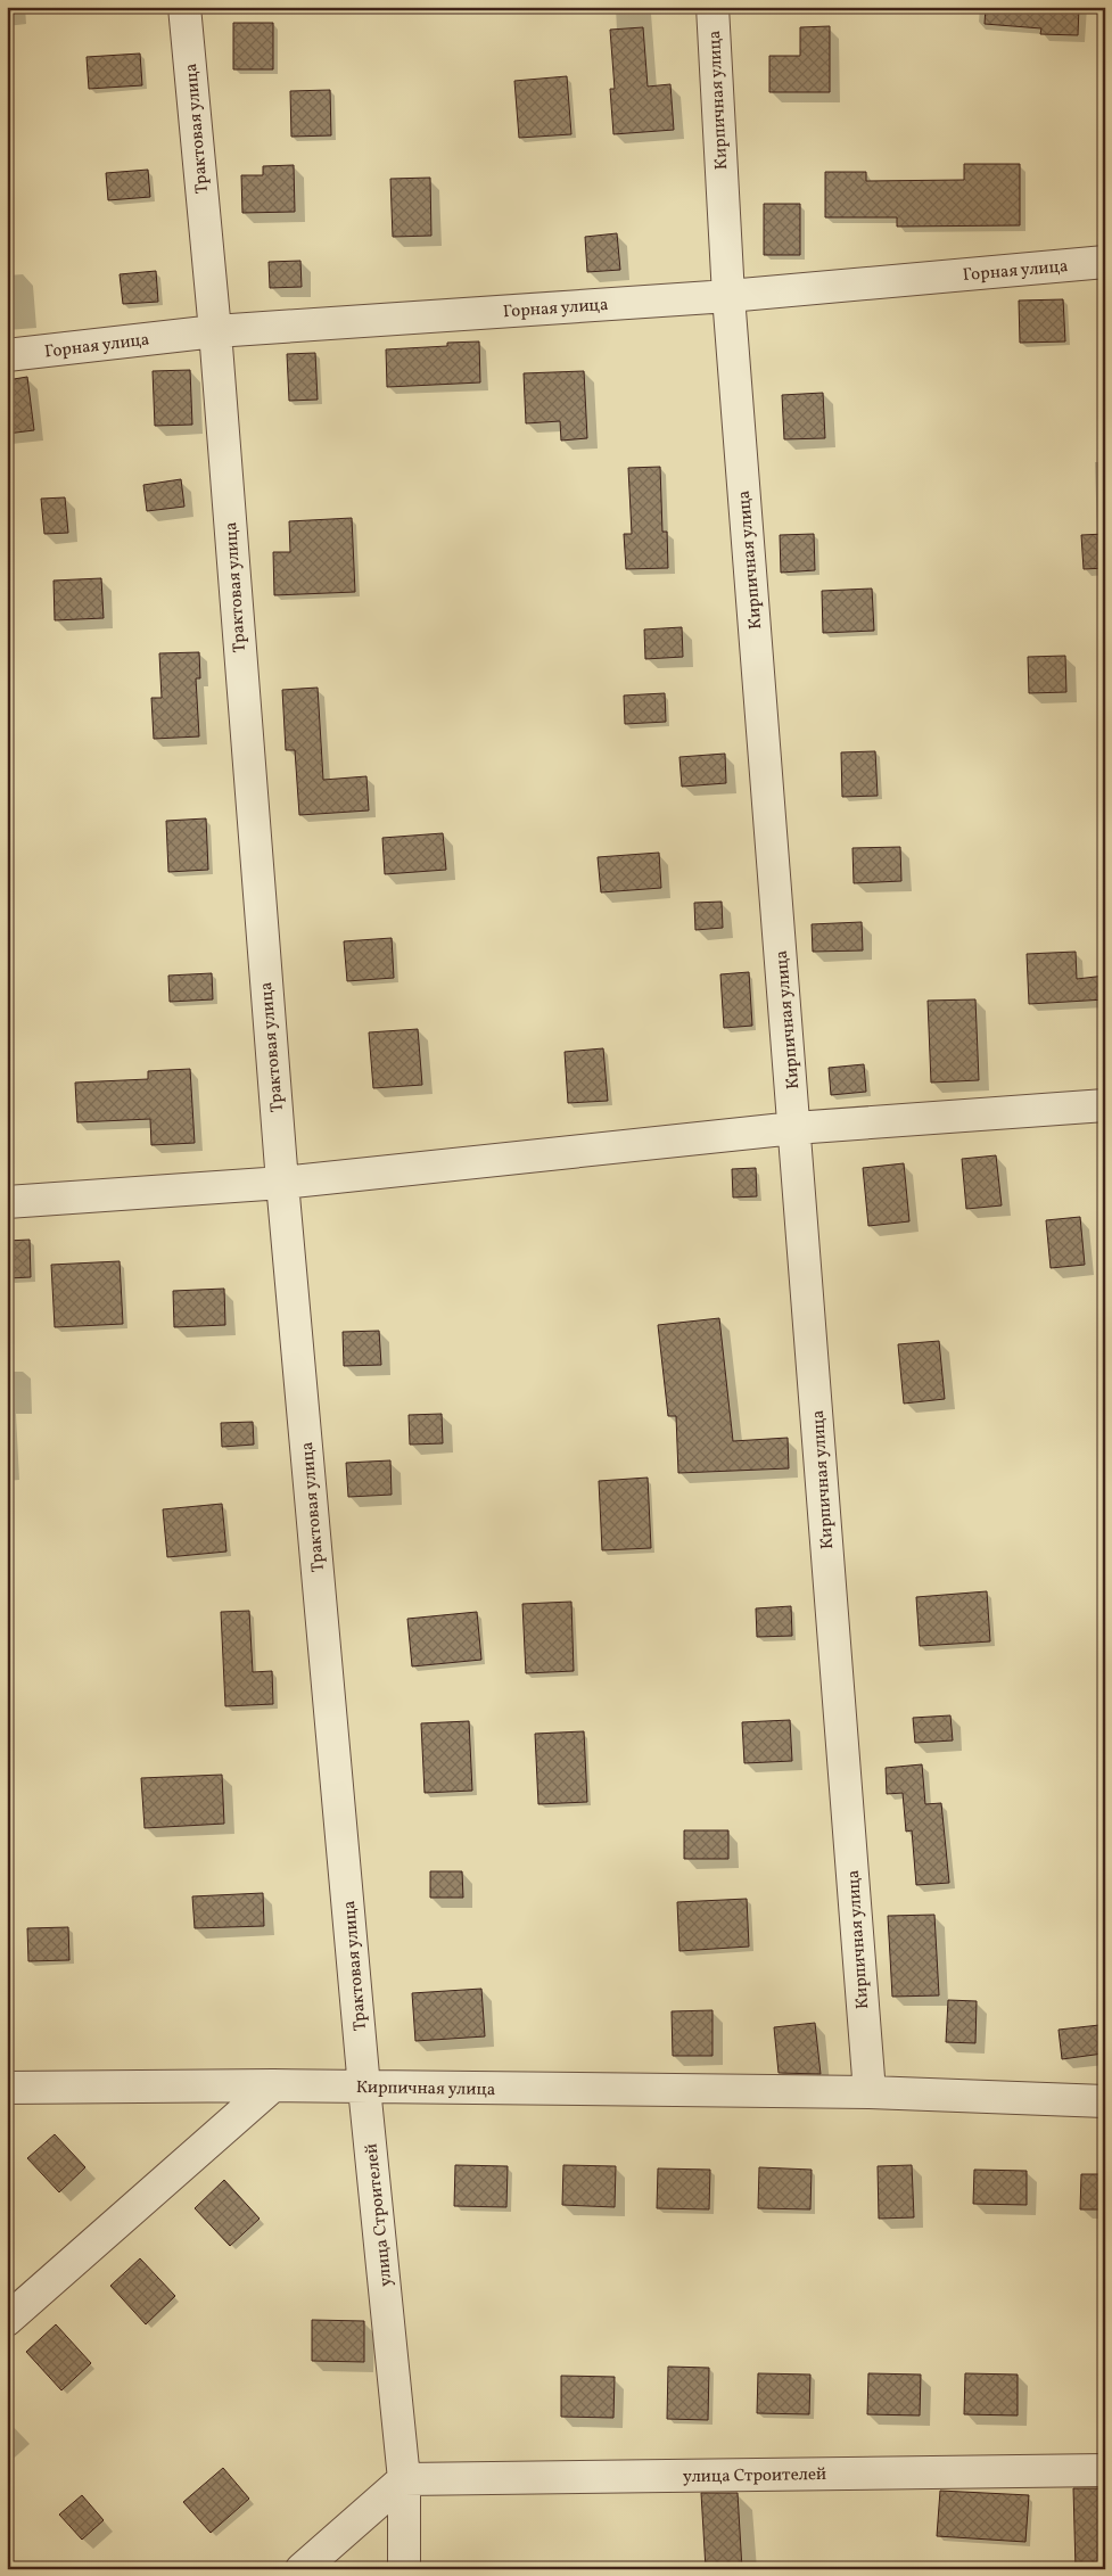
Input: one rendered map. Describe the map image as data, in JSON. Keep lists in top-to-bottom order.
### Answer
{
  "streets": {
    "street": [
      "Кирпичная улица",
      "Трактовая улица",
      "Горная улица",
      "улица Строителей"
    ]
  },
  "crossings": [
    ["Кирпичная улица", "Трактовая улица"],
    ["Кирпичная улица", "Горная улица"],
    ["Кирпичная улица", "улица Строителей"],
    ["Трактовая улица", "Горная улица"],
    ["Трактовая улица", "улица Строителей"]
  ]
}
